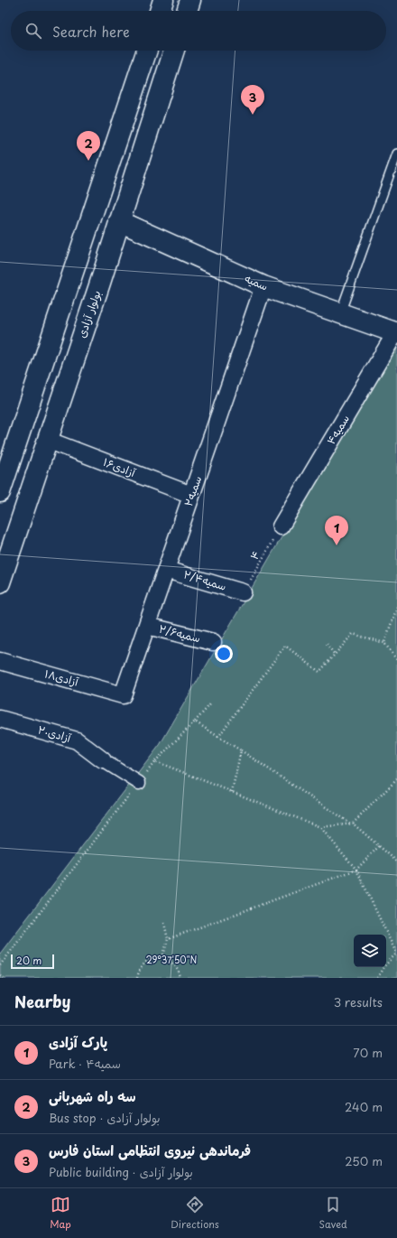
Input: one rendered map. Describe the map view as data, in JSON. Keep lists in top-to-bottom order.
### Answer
{
  "streets": {
    "main road": ["سمیه", "بولوار آزادی"],
    "street": [
      "سمیه۴",
      "آزادی۱۶",
      "۲سمیه",
      "سمیه۲/۴",
      "سمیه۲/۶",
      "آزادی۱۸",
      "آزادی۲۰"
    ],
    "path": ["۴"]
  },
  "crossings": [
    ["سمیه", "بولوار آزادی"],
    ["سمیه", "سمیه۴"],
    ["سمیه", "۲سمیه"],
    ["بولوار آزادی", "آزادی۱۶"],
    ["سمیه۴", "۴"],
    ["آزادی۱۶", "۲سمیه"],
    ["۲سمیه", "سمیه۲/۴"],
    ["۲سمیه", "سمیه۲/۶"],
    ["۲سمیه", "آزادی۱۸"],
    ["۴", "سمیه۲/۴"]
  ],
  "scale_bar": "20 m",
  "page": {
    "search": "Search here",
    "pins": ["3", "2", "1"],
    "scale": "20 m",
    "heading": ["Nearby", "3 results"],
    "list": [
      {
        "mark": "1",
        "name": "پارک آزادی",
        "note": "Park · سمیه۴",
        "value": "70 m"
      },
      {
        "mark": "2",
        "name": "سه راه شهربانی",
        "note": "Bus stop · بولوار آزادی",
        "value": "240 m"
      },
      {
        "mark": "3",
        "name": "فرماندهی نیروی انتظامی استان فارس",
        "note": "Public building · بولوار آزادی",
        "value": "250 m"
      }
    ],
    "nav": ["Map", "Directions", "Saved"]
  },
  "coordinates": ["29°37'50\"N"]
}
